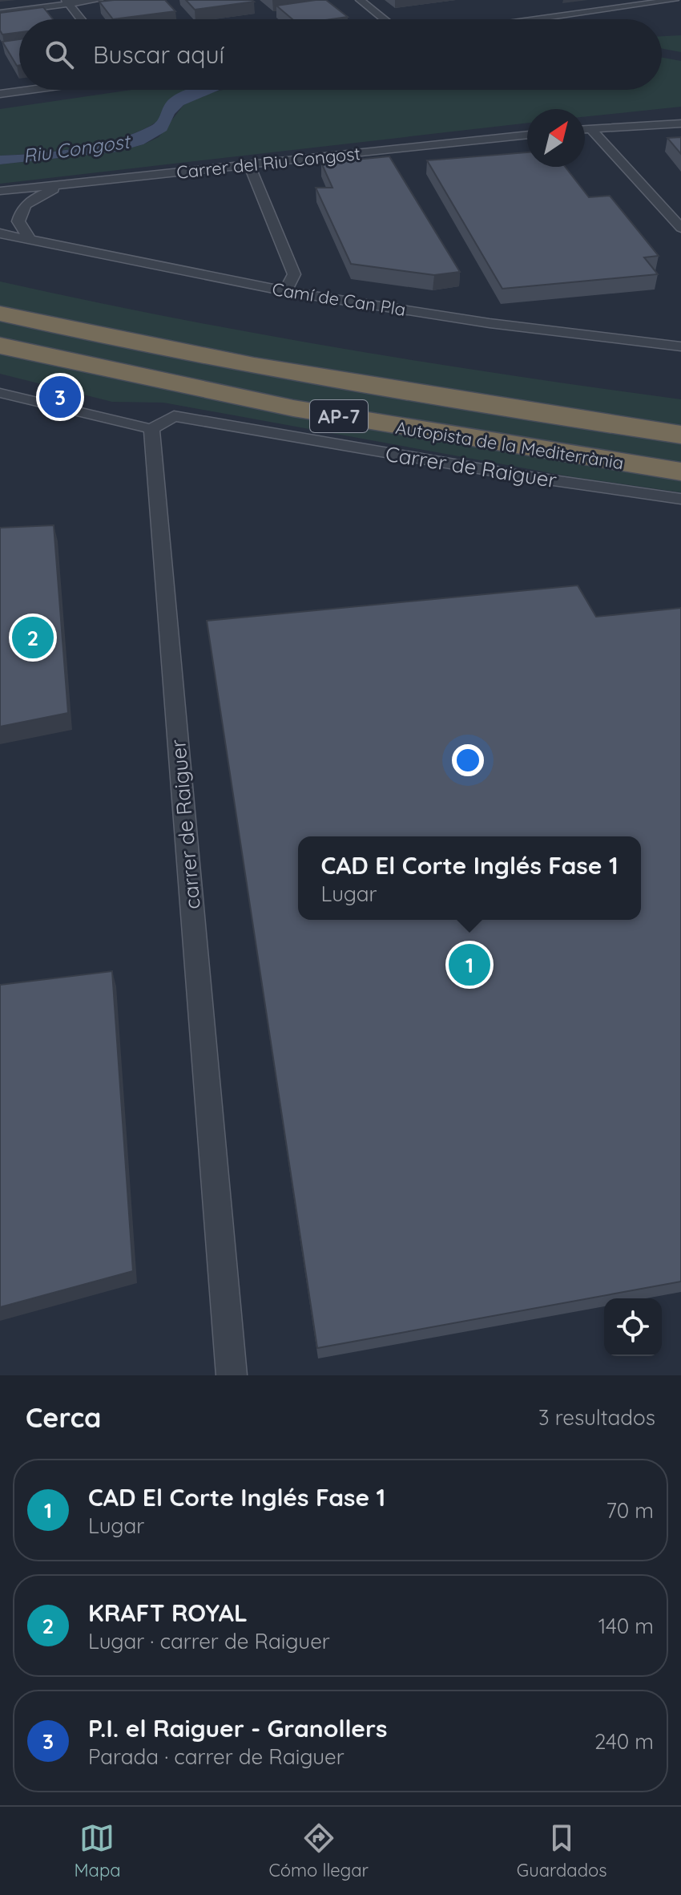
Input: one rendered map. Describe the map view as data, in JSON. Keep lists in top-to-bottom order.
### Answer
{
  "streets": {
    "highway": ["AP-7", "Autopista de la Mediterrània"],
    "street": [
      "Carrer del Riu Congost",
      "Camí de Can Pla",
      "Carrer de Raiguer",
      "carrer de Raiguer"
    ]
  },
  "crossings": [
    ["Carrer de Raiguer", "carrer de Raiguer"]
  ],
  "water": ["Riu Congost"],
  "north": "top right",
  "page": {
    "search": "Buscar aquí",
    "pins": ["3", "2", "1"],
    "popup": ["CAD El Corte Inglés Fase 1", "Lugar"],
    "heading": ["Cerca", "3 resultados"],
    "list": [
      {
        "mark": "1",
        "name": "CAD El Corte Inglés Fase 1",
        "note": "Lugar",
        "value": "70 m"
      },
      {
        "mark": "2",
        "name": "KRAFT ROYAL",
        "note": "Lugar · carrer de Raiguer",
        "value": "140 m"
      },
      {
        "mark": "3",
        "name": "P.I. el Raiguer - Granollers",
        "note": "Parada · carrer de Raiguer",
        "value": "240 m"
      }
    ],
    "nav": ["Mapa", "Cómo llegar", "Guardados"]
  }
}
